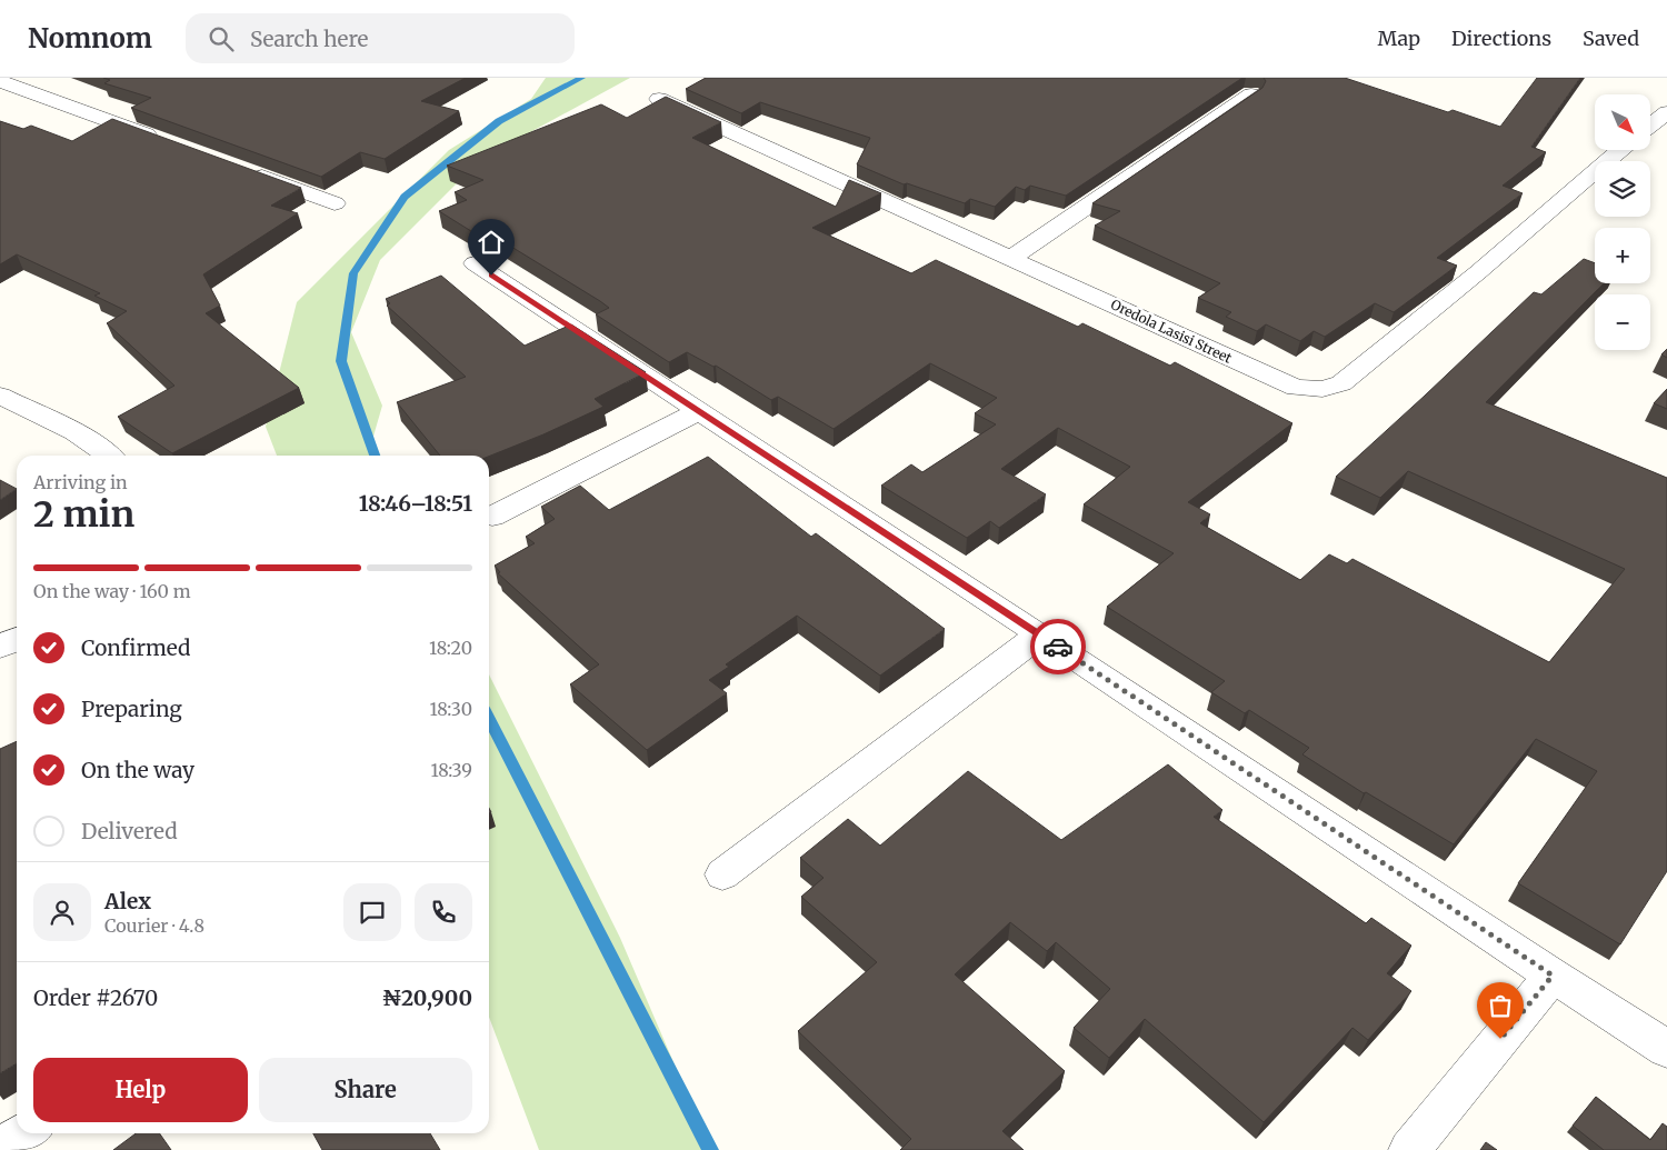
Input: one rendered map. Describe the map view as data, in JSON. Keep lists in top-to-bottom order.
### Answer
{
  "streets": {
    "street": ["Oredola Lasisi Street"]
  },
  "north": "bottom right",
  "page": {
    "header": "Nomnom",
    "search": "Search here",
    "nav": ["Map", "Directions", "Saved"],
    "map_buttons": ["+", "−"],
    "heading": ["2 min", "Arriving in", "18:46–18:51"],
    "panel": [
      "Alex",
      "Courier · 4.8",
      "Order #2670",
      "₦20,900"
    ],
    "bar": "On the way · 160 m",
    "list": [
      ["Confirmed", "18:20"],
      ["Preparing", "18:30"],
      ["On the way", "18:39"],
      "Delivered"
    ],
    "buttons": ["Help", "Share"]
  }
}
